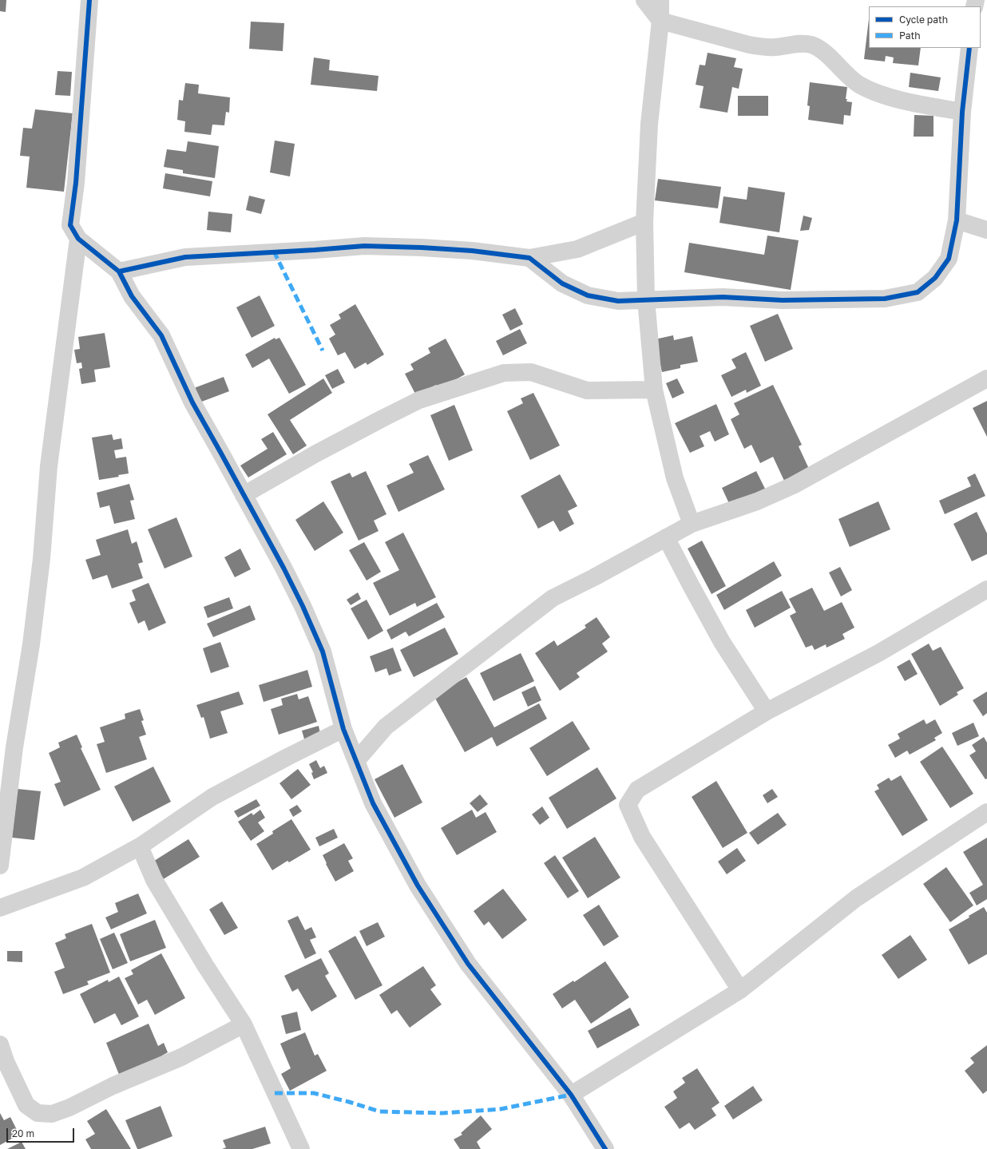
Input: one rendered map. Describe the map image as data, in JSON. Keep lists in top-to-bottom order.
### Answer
{
  "legend": ["Cycle path", "Path"],
  "scale_bar": "20 m"
}
